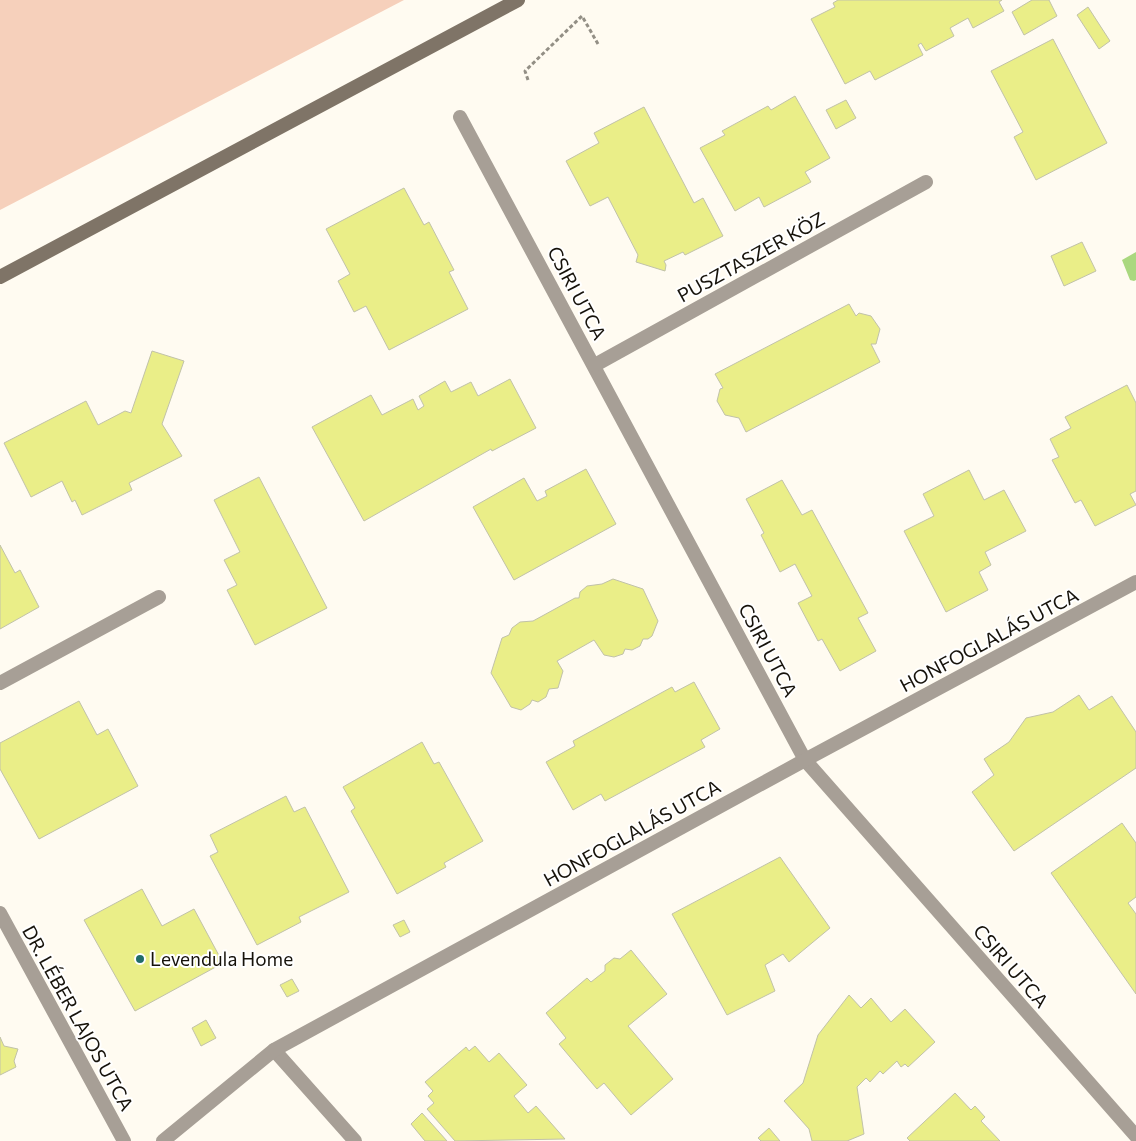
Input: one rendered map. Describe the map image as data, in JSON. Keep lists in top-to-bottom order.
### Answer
{
  "streets": {
    "street": [
      "PUSZTASZER KÖZ",
      "CSIRI UTCA",
      "HONFOGLALÁS UTCA",
      "DR. LÉBER LAJOS UTCA"
    ]
  },
  "crossings": [
    ["PUSZTASZER KÖZ", "CSIRI UTCA"],
    ["CSIRI UTCA", "HONFOGLALÁS UTCA"]
  ],
  "places": ["Levendula Home"]
}
